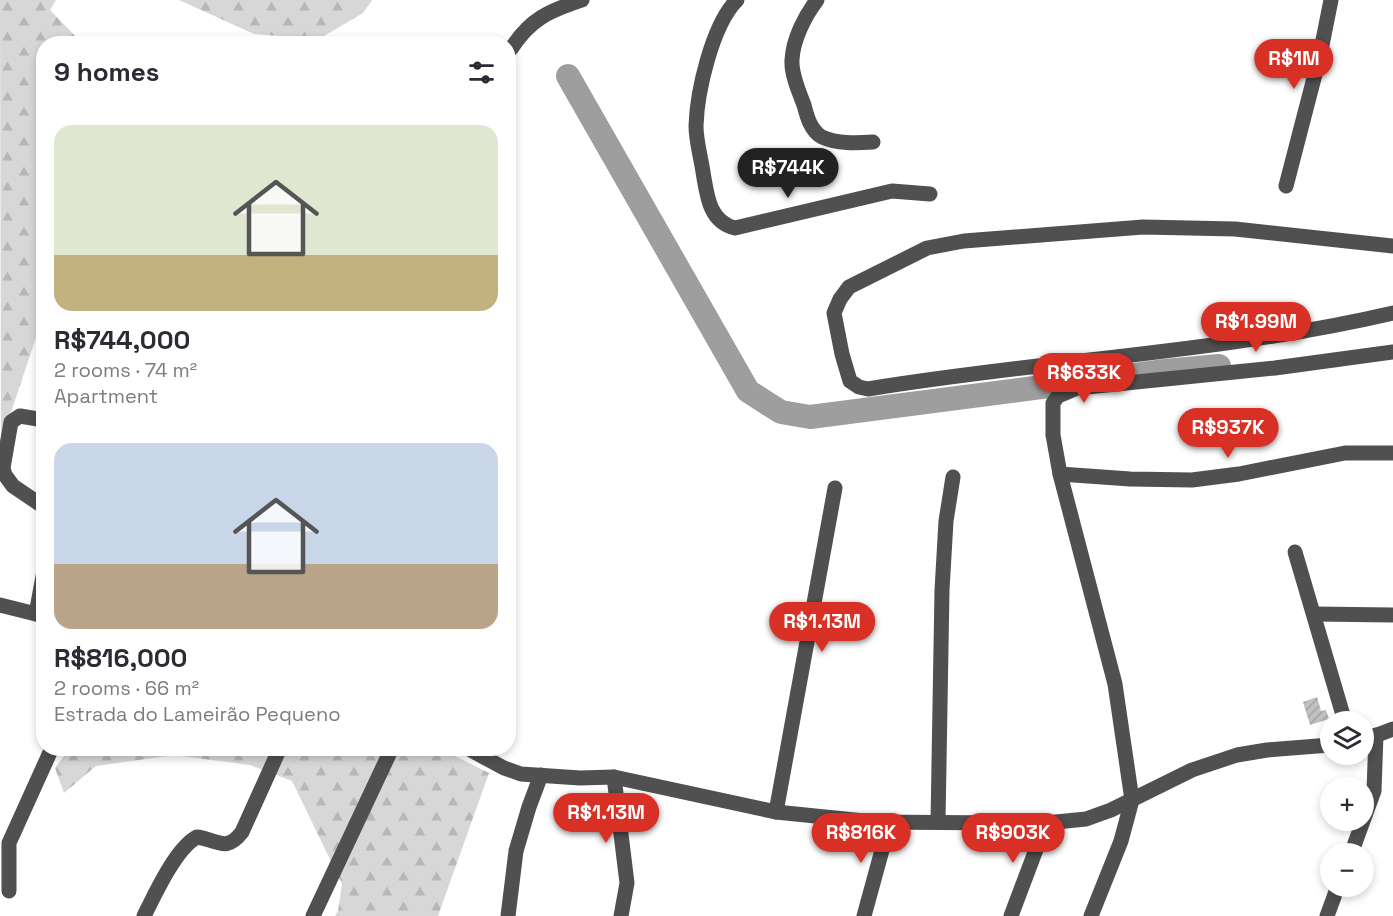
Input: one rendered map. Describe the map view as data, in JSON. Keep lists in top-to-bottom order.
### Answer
{
  "page": {
    "heading": "9 homes",
    "price": [
      "R$1M",
      "R$744K",
      "R$1.99M",
      "R$633K",
      "R$937K",
      "R$1.13M",
      "R$1.13M",
      "R$816K",
      "R$903K"
    ],
    "list": [
      {
        "name": "R$744,000",
        "note": "2 rooms · 74 m² · Apartment"
      },
      {
        "name": "R$816,000",
        "note": "2 rooms · 66 m² · Estrada do Lameirão Pequeno"
      }
    ],
    "map_buttons": ["+", "−"]
  }
}
